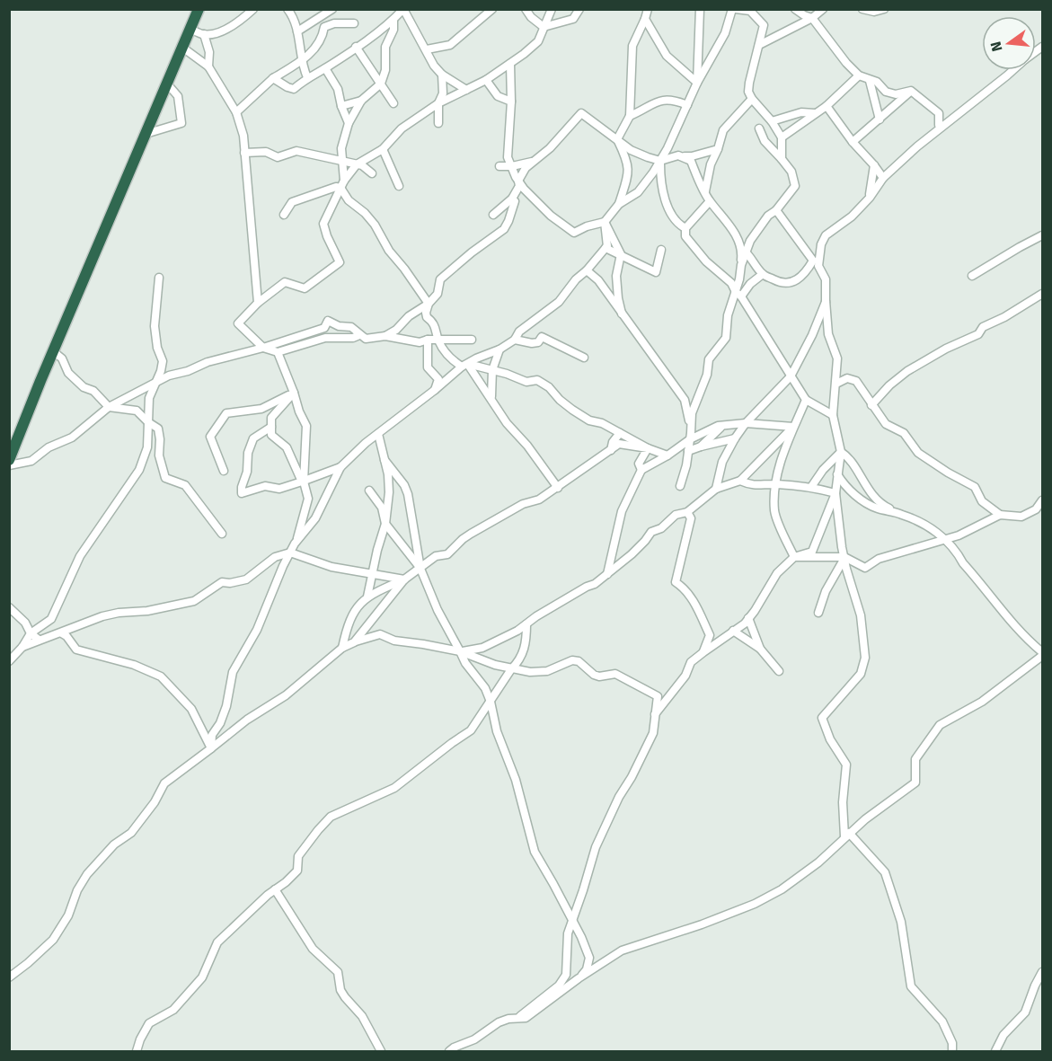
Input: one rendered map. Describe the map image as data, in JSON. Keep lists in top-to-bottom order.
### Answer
{
  "north": "left"
}
